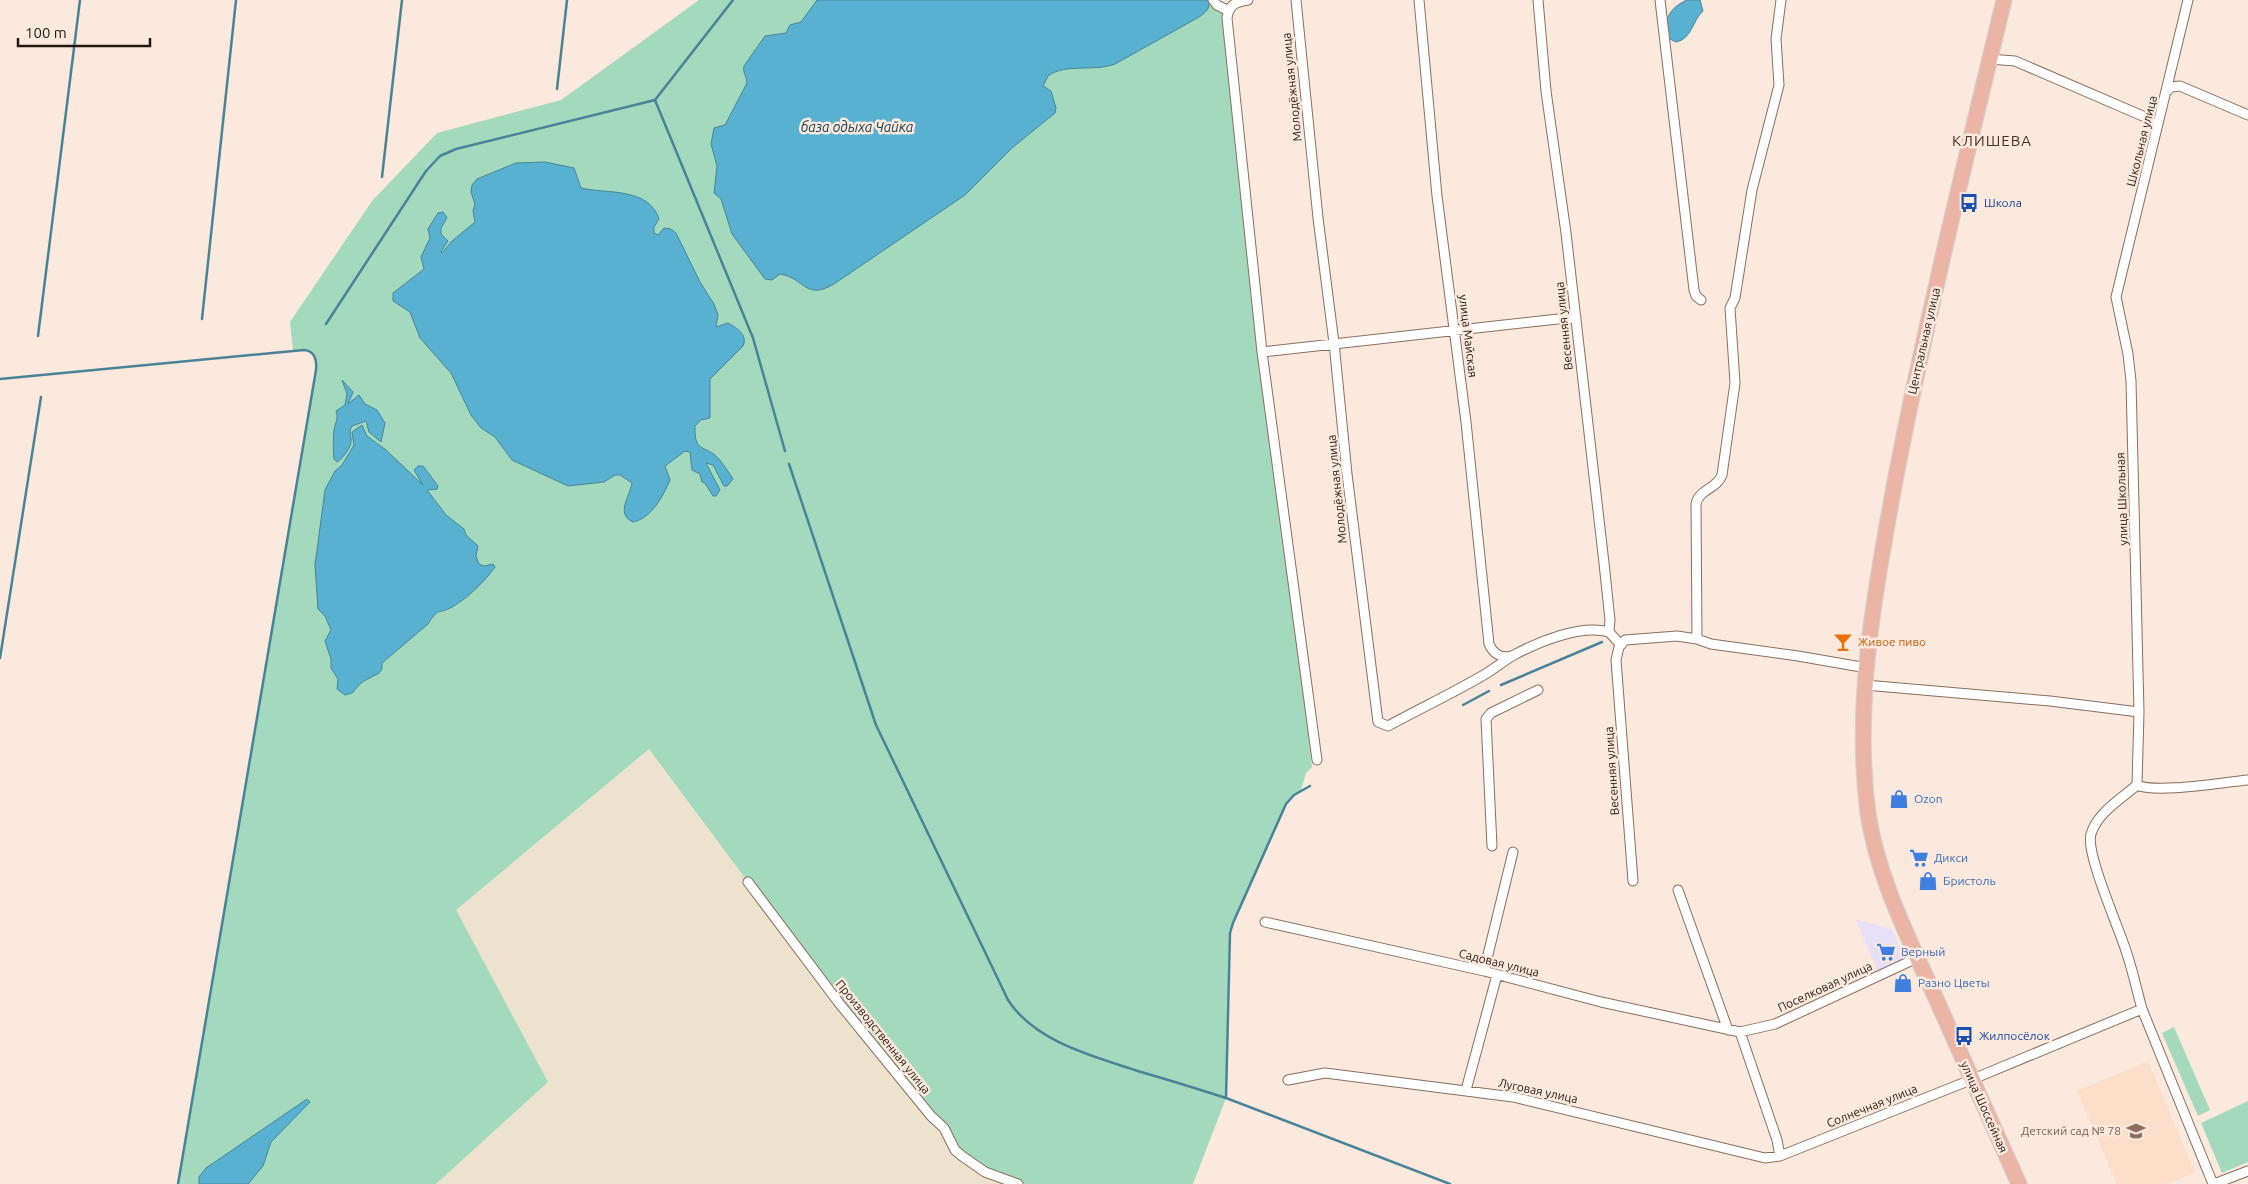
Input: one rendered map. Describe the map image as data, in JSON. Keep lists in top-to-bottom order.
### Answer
{
  "streets": {
    "main road": ["Центральная улица", "улица Шоссейная"],
    "street": [
      "Молодёжная улица",
      "Школьная улица",
      "Весенняя улица",
      "улица Майская",
      "улица Школьная",
      "Садовая улица",
      "Поселковая улица",
      "Производственная улица",
      "Луговая улица",
      "Солнечная улица"
    ]
  },
  "crossings": [
    ["Молодёжная улица", "Весенняя улица"],
    ["Молодёжная улица", "улица Майская"],
    ["Школьная улица", "улица Школьная"],
    ["Центральная улица", "улица Шоссейная"],
    ["Садовая улица", "Поселковая улица"],
    ["Поселковая улица", "улица Шоссейная"],
    ["Луговая улица", "Солнечная улица"],
    ["Солнечная улица", "улица Шоссейная"]
  ],
  "districts": ["КЛИШЕВА"],
  "water": ["база одыха Чайка"],
  "places": {
    "bus stop": ["Школа", "Жилпосёлок"],
    "bar": ["Живое пиво"],
    "shop": ["Ozon", "Бристоль", "Разно Цветы"],
    "supermarket": ["Дикси", "Верный"],
    "school or university": ["Детский сад № 78"]
  },
  "scale_bar": "100 m"
}
